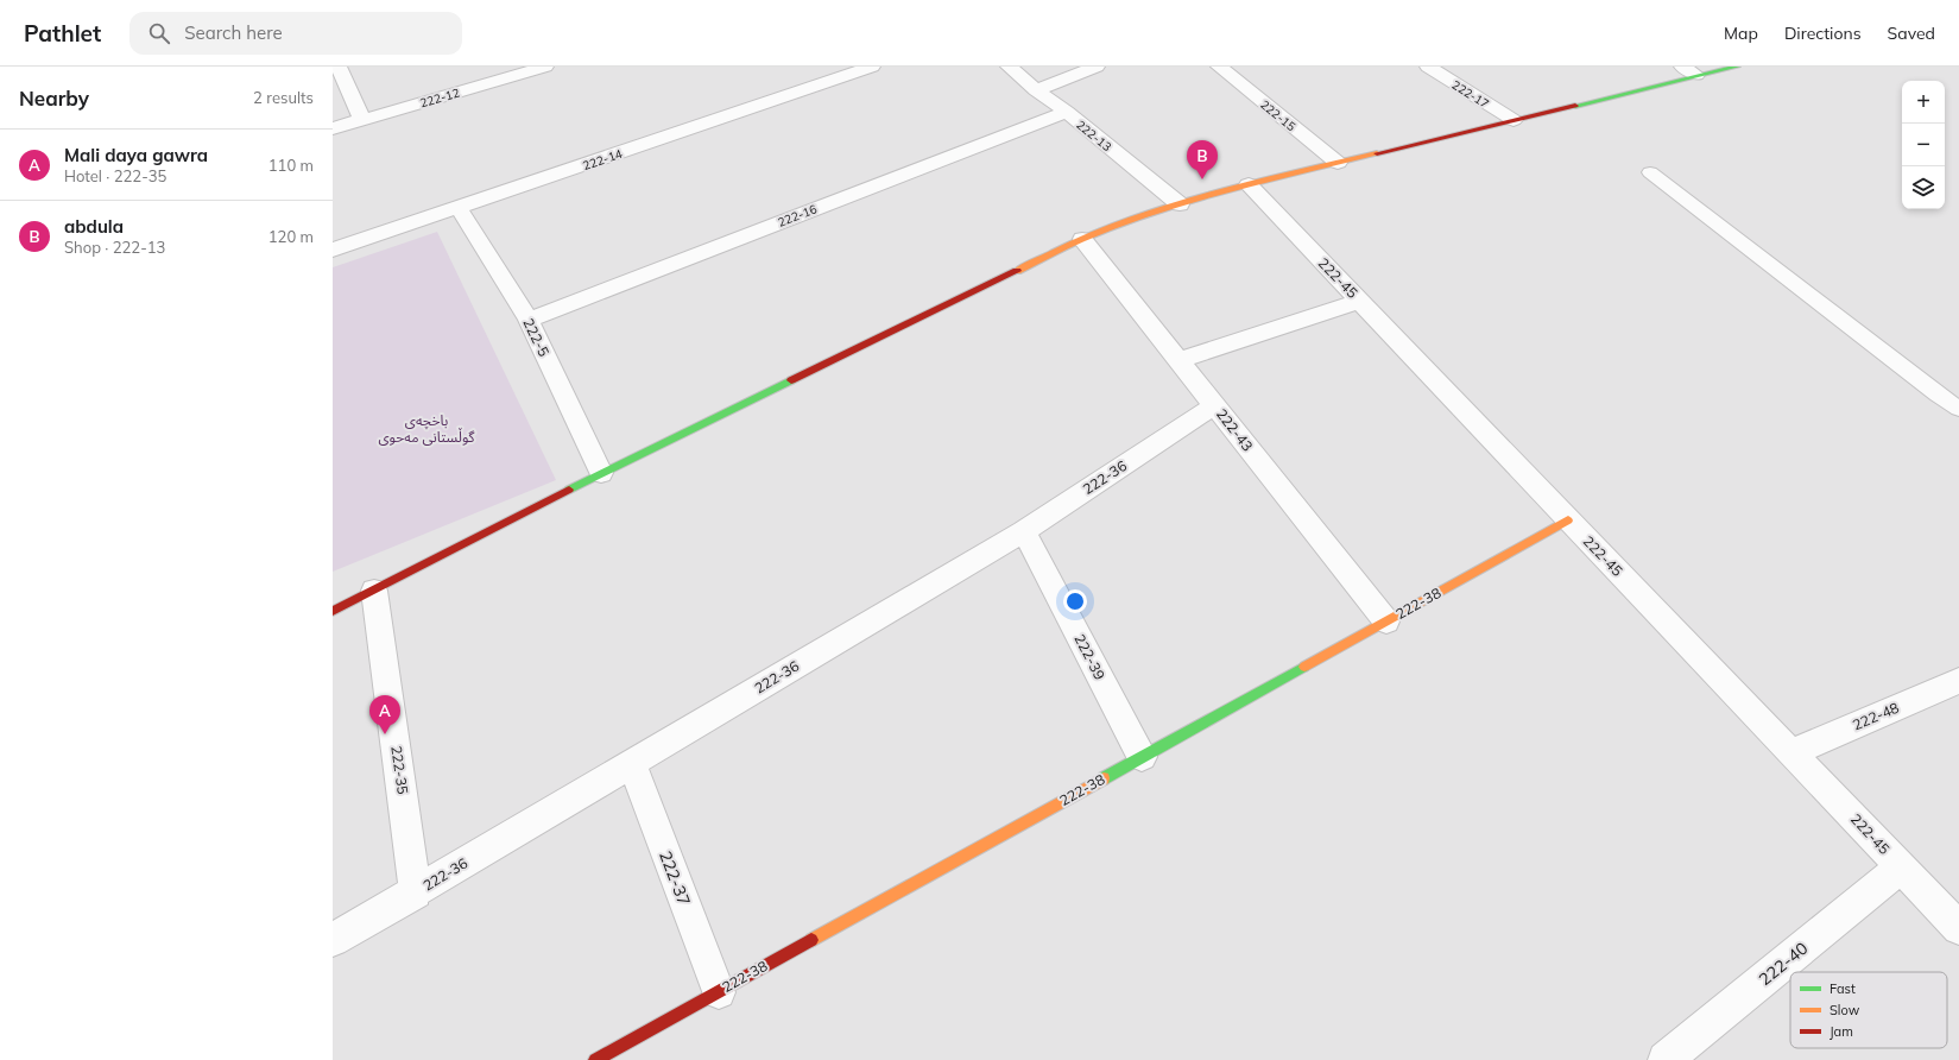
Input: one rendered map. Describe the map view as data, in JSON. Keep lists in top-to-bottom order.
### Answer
{
  "streets": {
    "street": [
      "222-17",
      "222-12",
      "222-15",
      "222-13",
      "222-14",
      "222-16",
      "222-45",
      "222-5",
      "222-43",
      "222-36",
      "222-38",
      "222-39",
      "222-48",
      "222-35",
      "222-37",
      "222-40"
    ]
  },
  "crossings": [
    ["222-13", "222-16"],
    ["222-14", "222-5"],
    ["222-16", "222-5"],
    ["222-45", "222-38"],
    ["222-45", "222-48"],
    ["222-45", "222-40"],
    ["222-43", "222-36"],
    ["222-43", "222-38"],
    ["222-36", "222-39"],
    ["222-36", "222-35"],
    ["222-36", "222-37"],
    ["222-38", "222-39"],
    ["222-38", "222-37"]
  ],
  "parks": ["باخچەی گوڵستانی مەحوی"],
  "legend": ["Fast", "Slow", "Jam"],
  "page": {
    "header": "Pathlet",
    "search": "Search here",
    "nav": ["Map", "Directions", "Saved"],
    "heading": ["Nearby", "2 results"],
    "map_buttons": ["+", "−"],
    "list": [
      {
        "mark": "A",
        "name": "Mali daya gawra",
        "note": "Hotel · 222-35",
        "value": "110 m"
      },
      {
        "mark": "B",
        "name": "abdula",
        "note": "Shop · 222-13",
        "value": "120 m"
      }
    ],
    "pins": ["B", "A"]
  }
}
